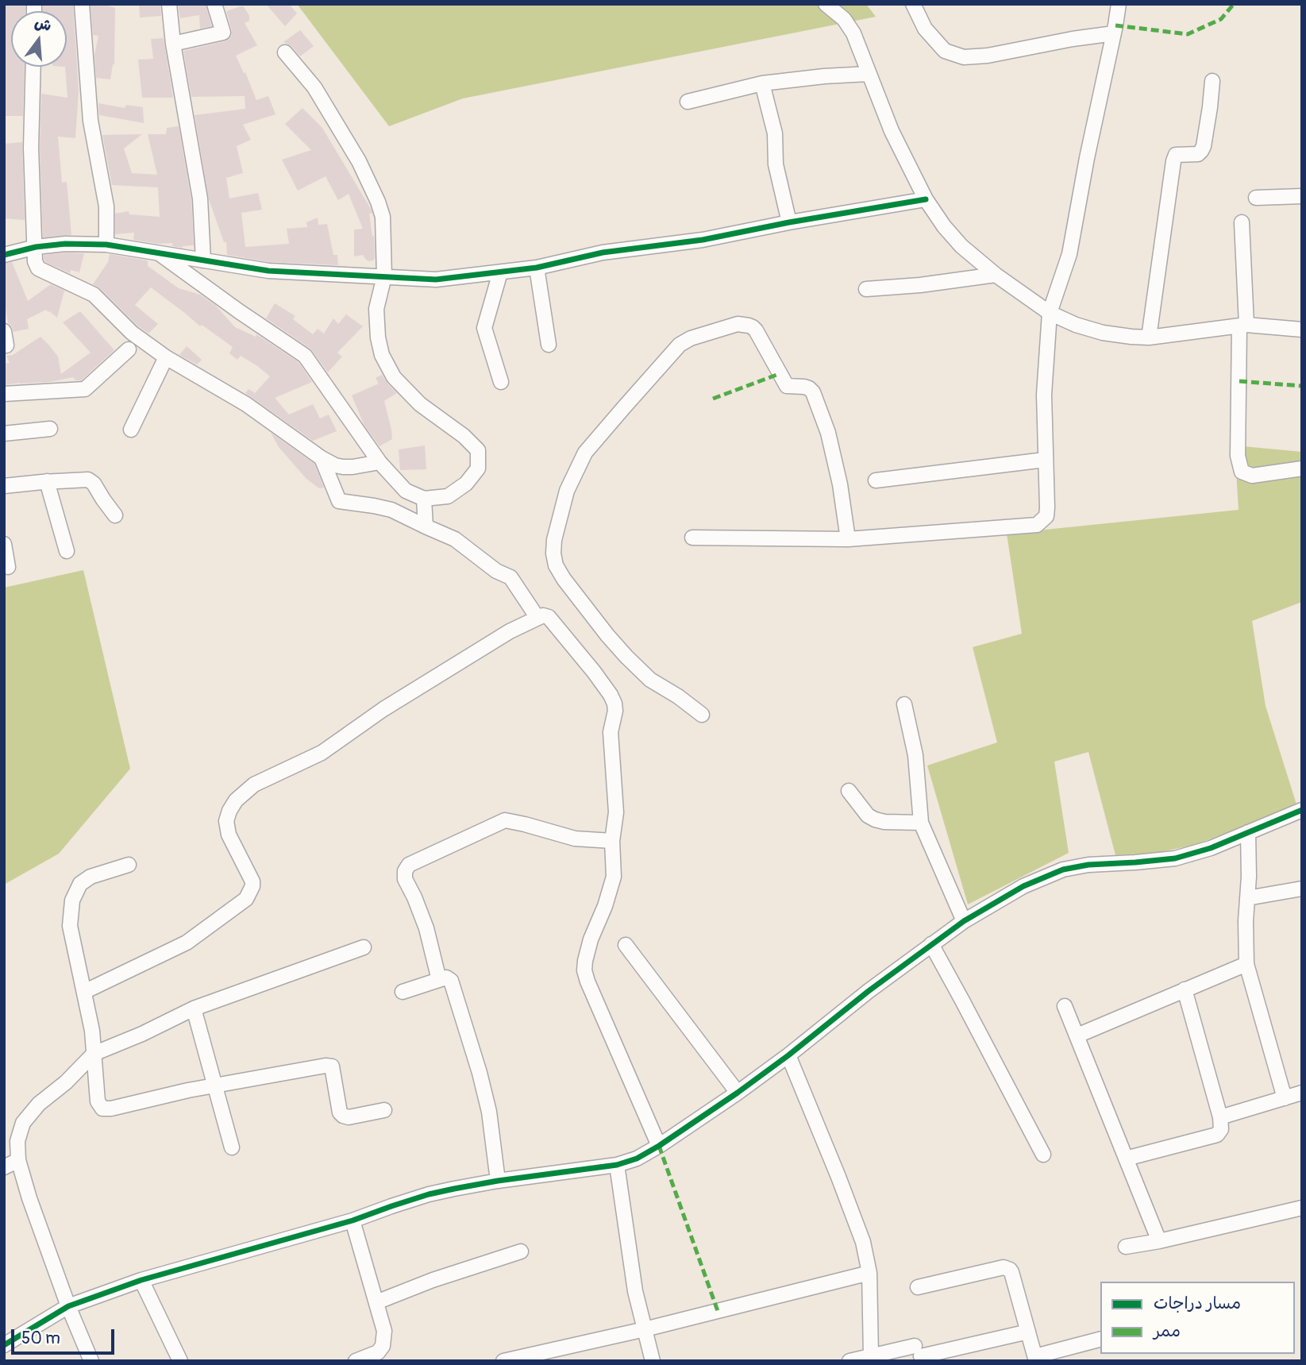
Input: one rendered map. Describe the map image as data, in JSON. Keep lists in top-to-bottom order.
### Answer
{
  "legend": ["مسار دراجات", "ممر"],
  "scale_bar": "50 m",
  "north": "top"
}
